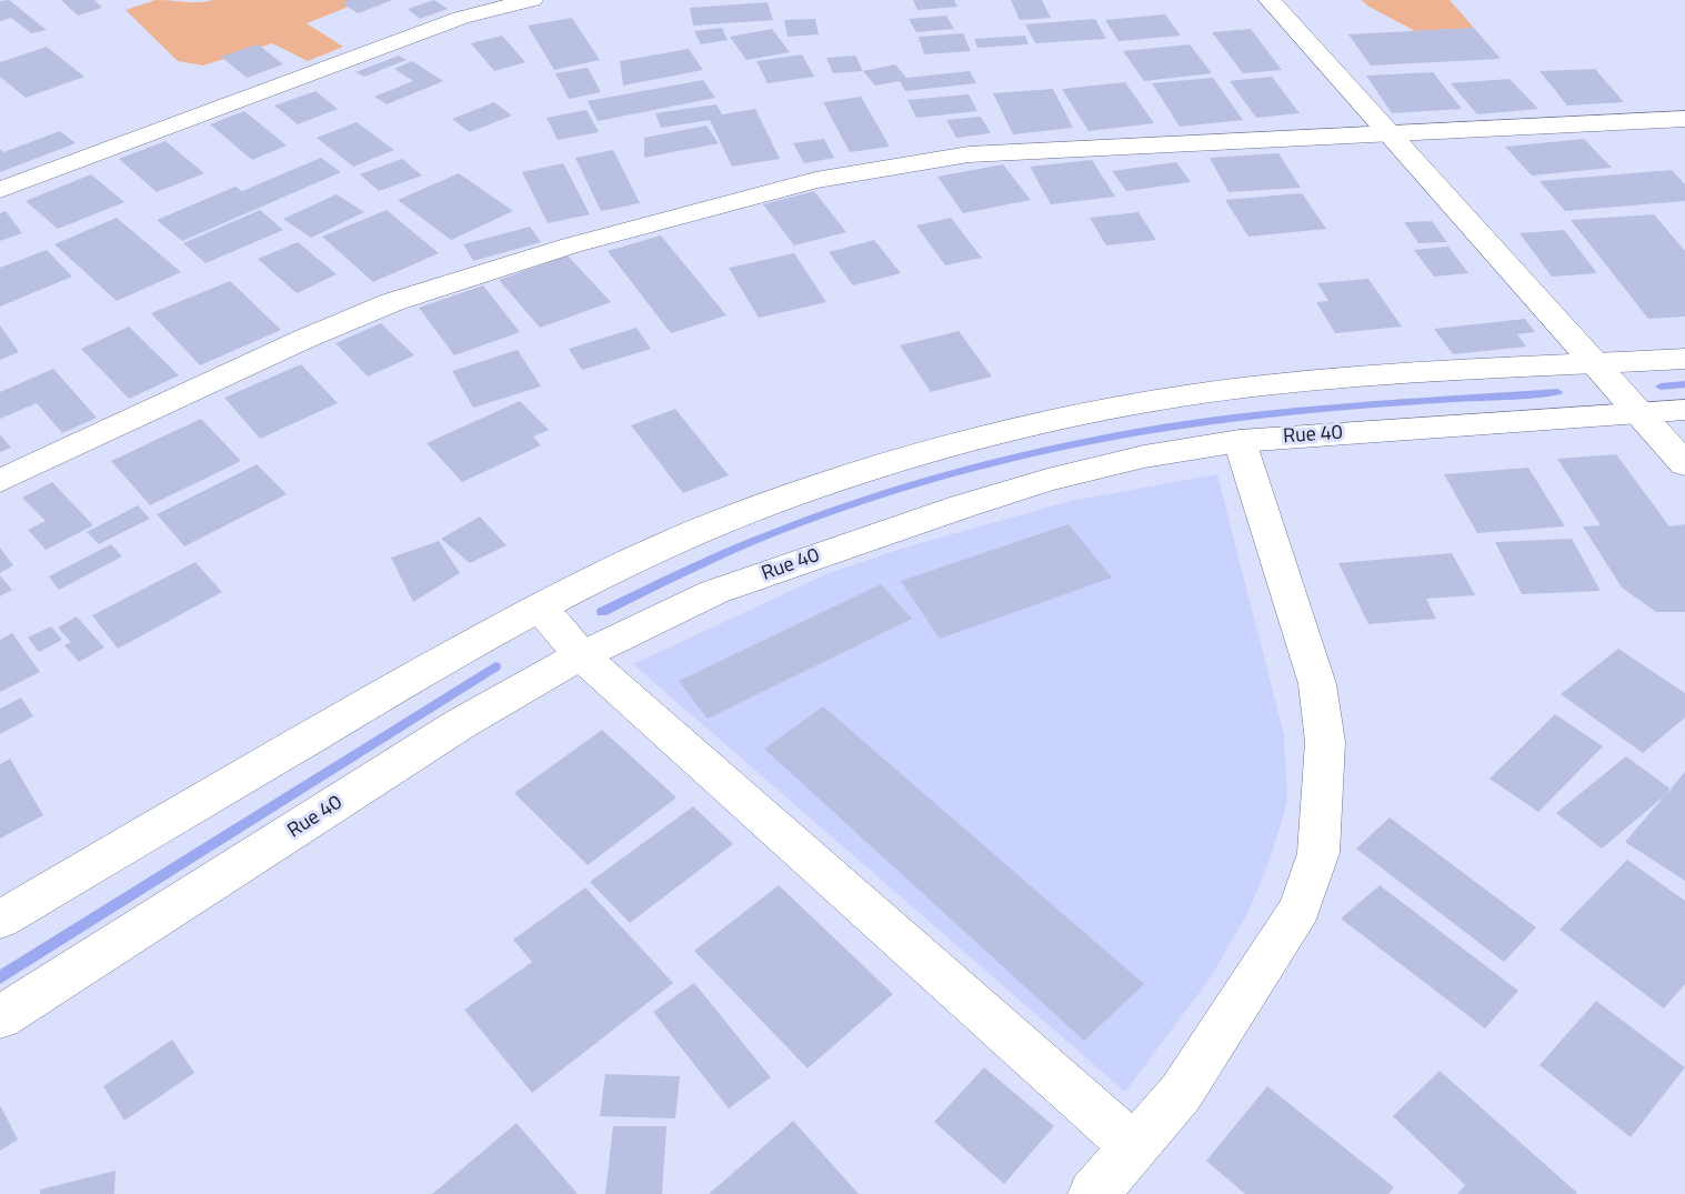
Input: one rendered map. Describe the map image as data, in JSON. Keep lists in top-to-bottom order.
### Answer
{
  "streets": {
    "street": ["Rue 40"]
  }
}
